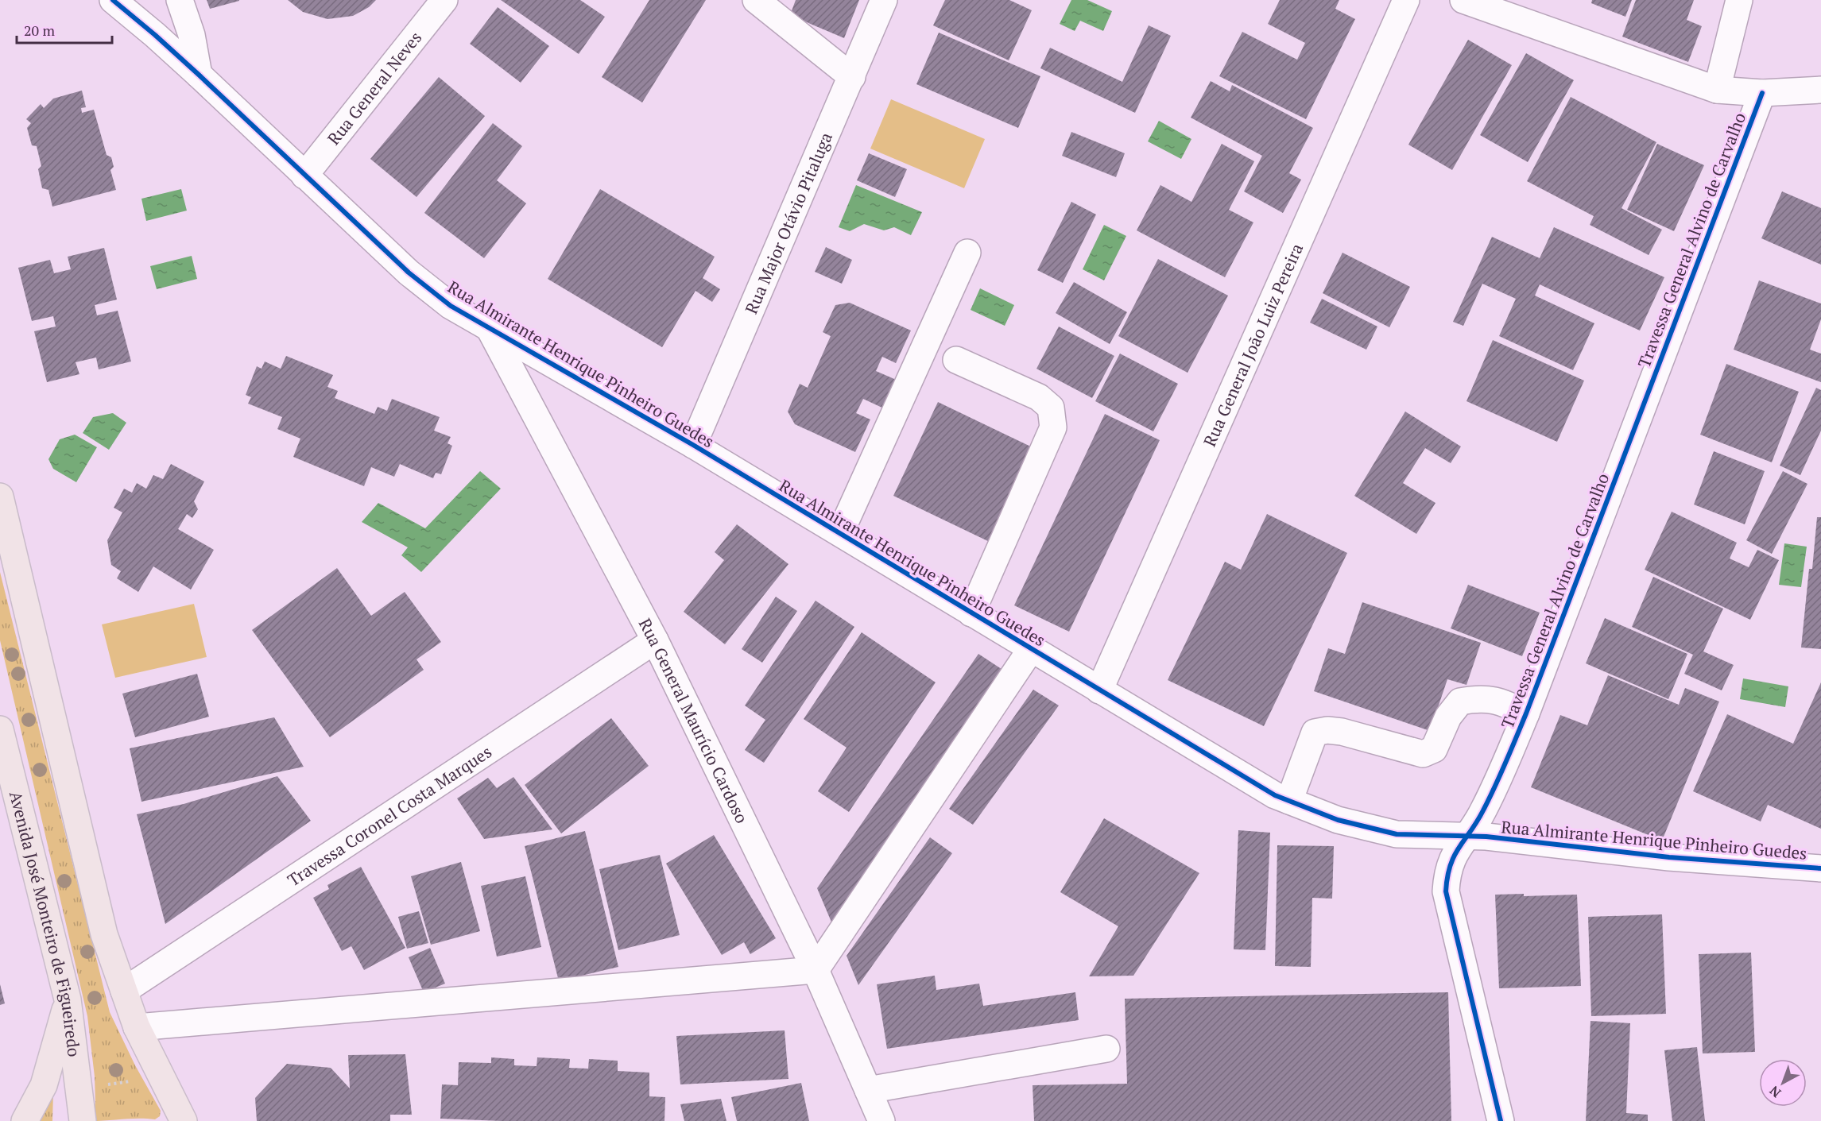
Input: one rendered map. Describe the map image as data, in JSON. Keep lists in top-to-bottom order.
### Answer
{
  "streets": {
    "main road": ["Avenida José Monteiro de Figueiredo"],
    "street": [
      "Rua General Neves",
      "Rua Major Otávio Pitaluga",
      "Travessa General Alvino de Carvalho",
      "Rua General João Luiz Pereira",
      "Rua Almirante Henrique Pinheiro Guedes",
      "Rua General Maurício Cardoso",
      "Travessa Coronel Costa Marques"
    ]
  },
  "crossings": [
    ["Rua General Neves", "Rua Almirante Henrique Pinheiro Guedes"],
    ["Rua Major Otávio Pitaluga", "Rua Almirante Henrique Pinheiro Guedes"],
    ["Travessa General Alvino de Carvalho", "Rua Almirante Henrique Pinheiro Guedes"],
    ["Rua General João Luiz Pereira", "Rua Almirante Henrique Pinheiro Guedes"],
    ["Rua Almirante Henrique Pinheiro Guedes", "Rua General Maurício Cardoso"],
    ["Rua General Maurício Cardoso", "Travessa Coronel Costa Marques"]
  ],
  "scale_bar": "20 m",
  "north": "bottom left"
}
